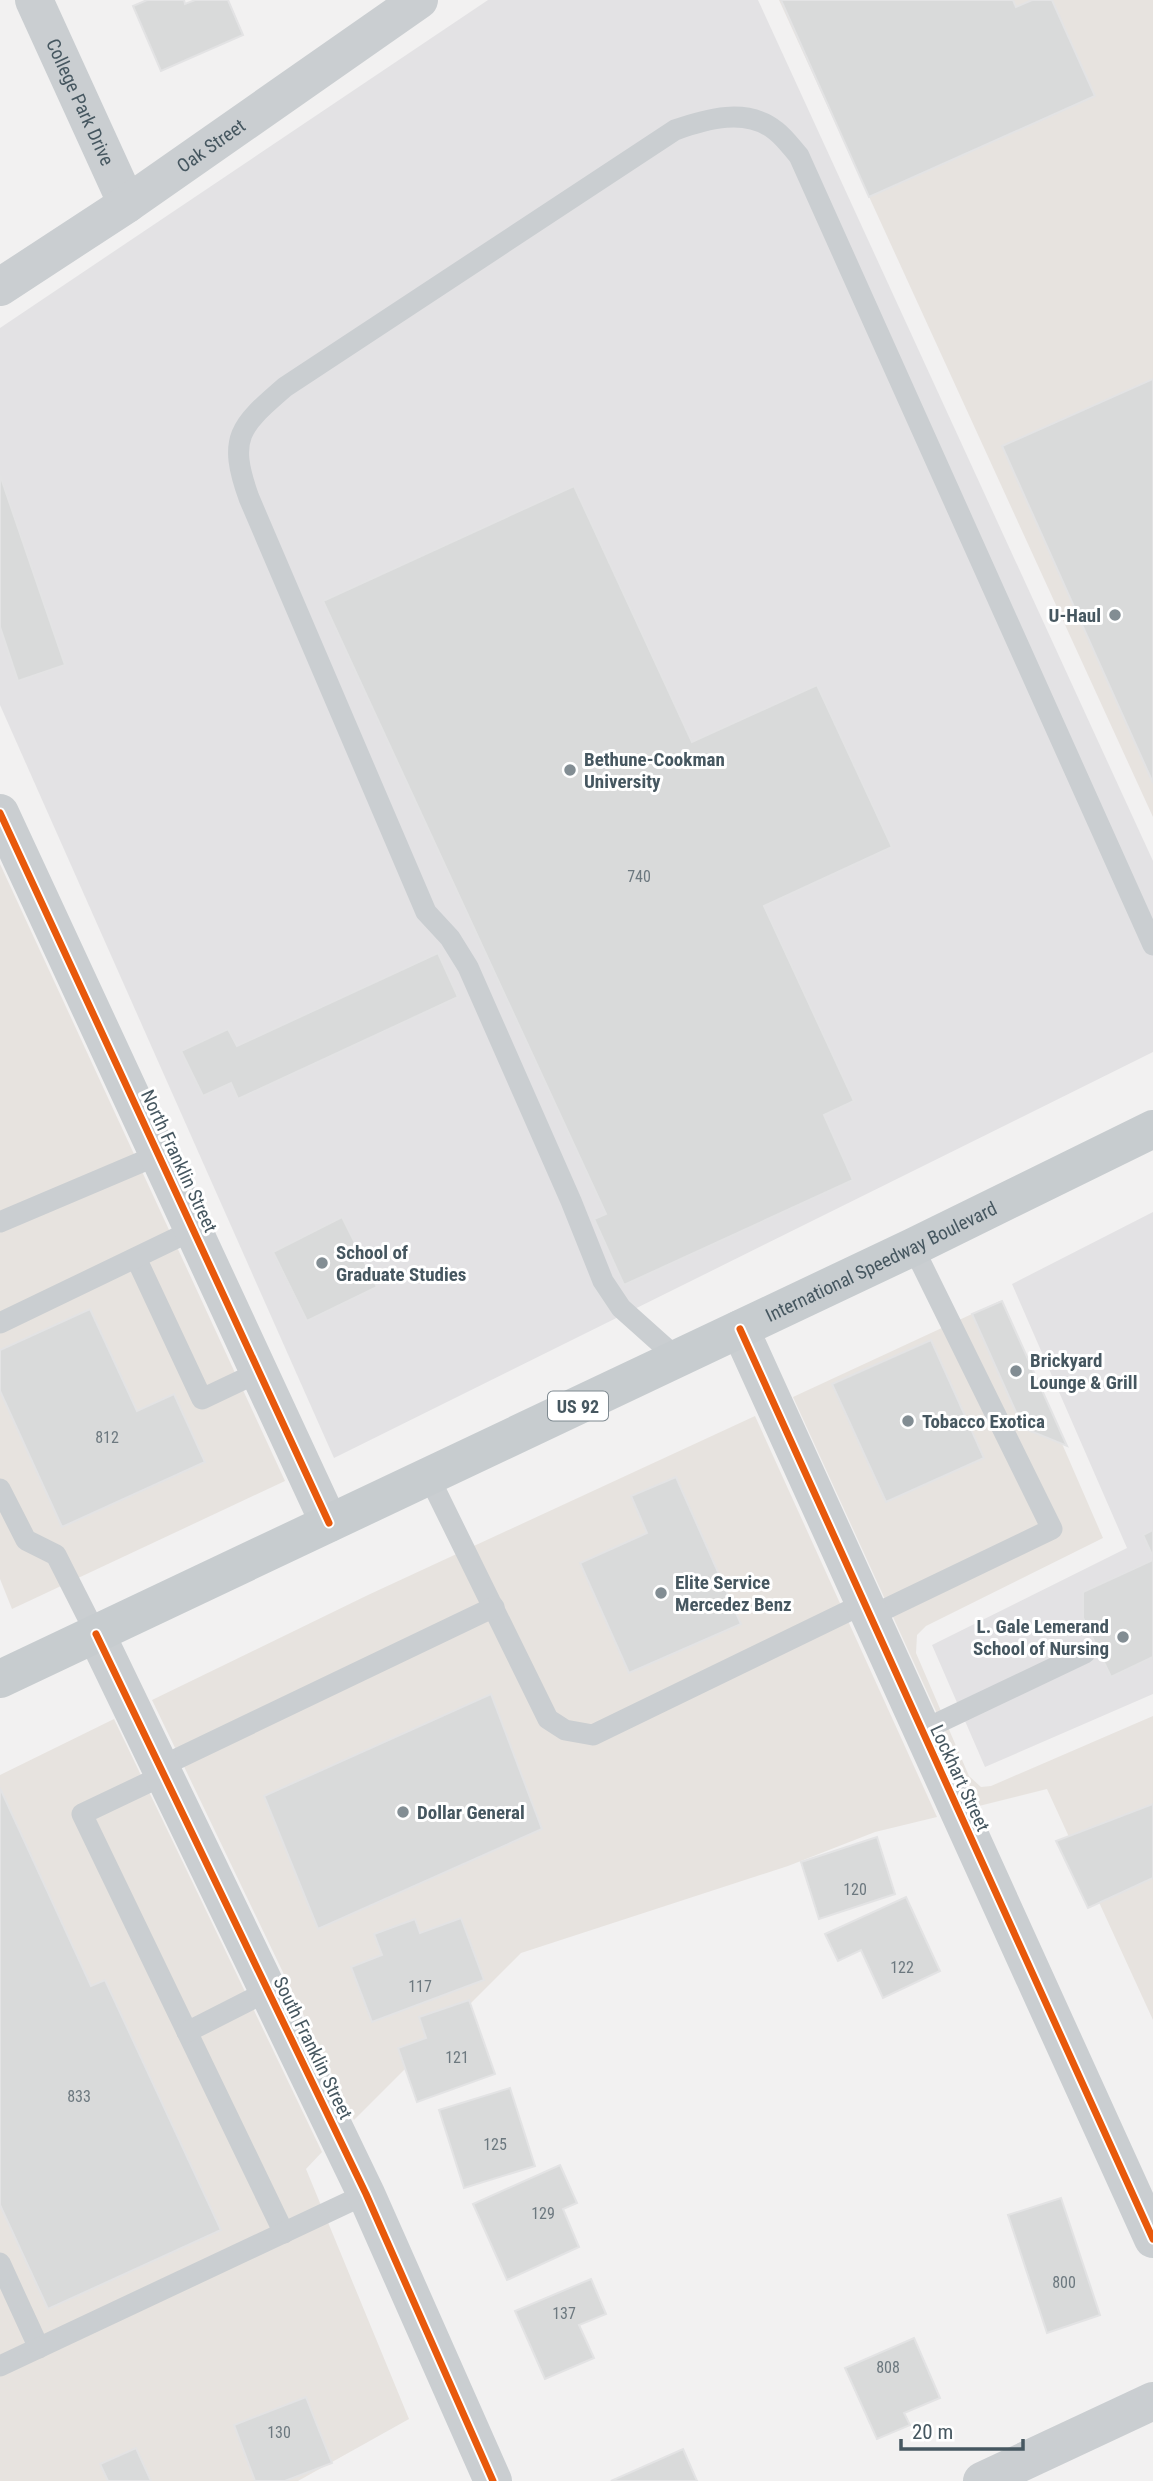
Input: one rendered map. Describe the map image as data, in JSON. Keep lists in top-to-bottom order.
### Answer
{
  "streets": {
    "main road": ["International Speedway Boulevard", "US 92"],
    "street": [
      "College Park Drive",
      "Oak Street",
      "North Franklin Street",
      "Lockhart Street",
      "South Franklin Street"
    ]
  },
  "crossings": [
    ["College Park Drive", "Oak Street"],
    ["North Franklin Street", "International Speedway Boulevard"],
    ["International Speedway Boulevard", "Lockhart Street"],
    ["International Speedway Boulevard", "South Franklin Street"]
  ],
  "places": [
    "U-Haul",
    "Bethune-Cookman University",
    "School of Graduate Studies",
    "Brickyard Lounge & Grill",
    "Tobacco Exotica",
    "Elite Service Mercedez Benz",
    "L. Gale Lemerand School of Nursing",
    "Dollar General"
  ],
  "house_numbers": [
    "740",
    "812",
    "120",
    "122",
    "117",
    "121",
    "833",
    "125",
    "129",
    "800",
    "137",
    "808",
    "130"
  ],
  "scale_bar": "20 m"
}
